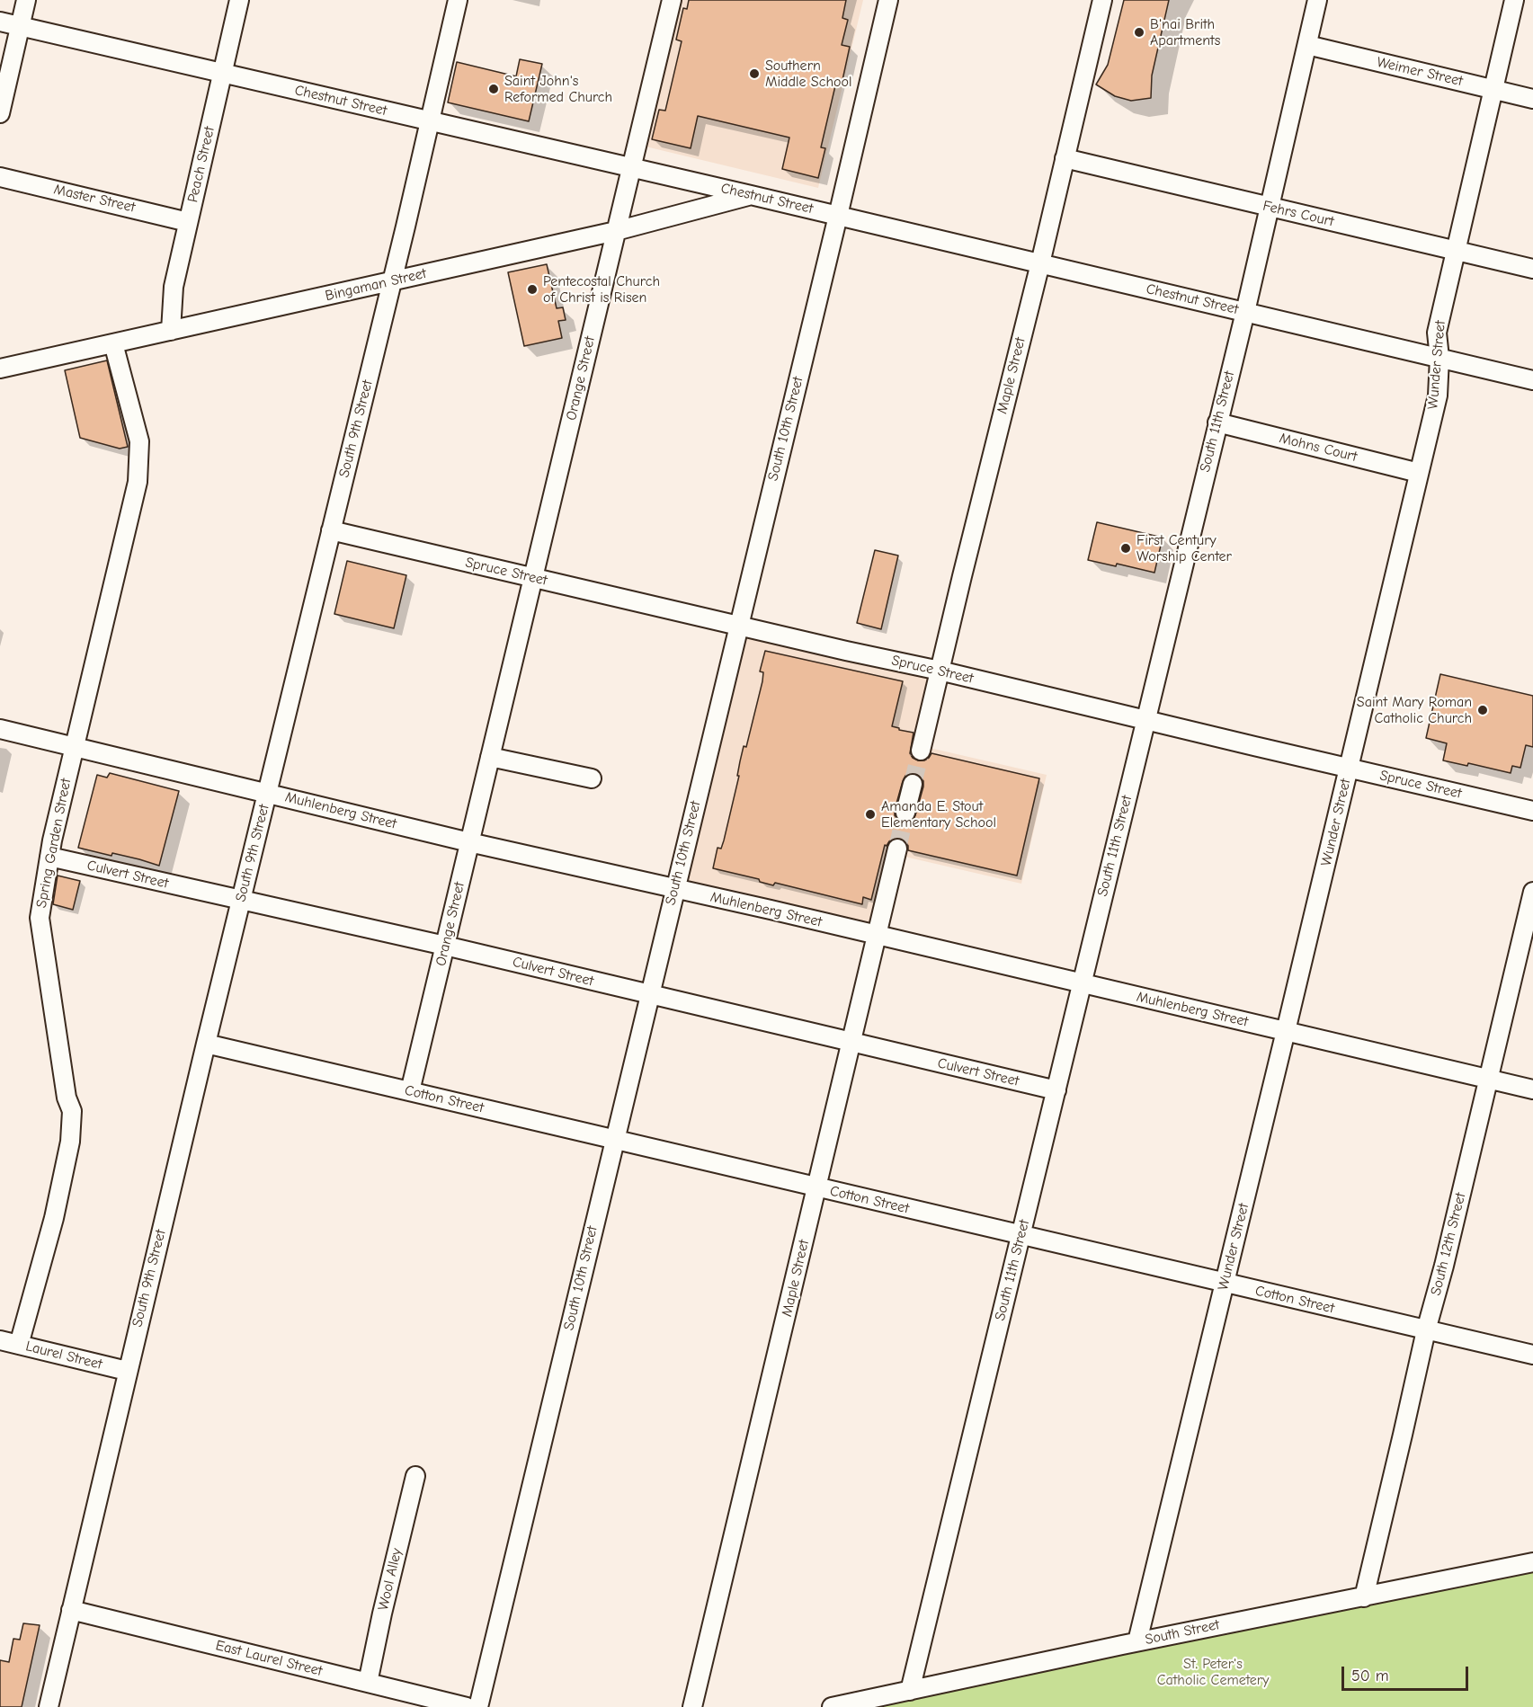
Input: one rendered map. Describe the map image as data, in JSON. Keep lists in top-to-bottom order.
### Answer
{
  "streets": {
    "street": [
      "Weimer Street",
      "Chestnut Street",
      "Peach Street",
      "Master Street",
      "Fehrs Court",
      "Bingaman Street",
      "Wunder Street",
      "Maple Street",
      "Orange Street",
      "South 11th Street",
      "South 9th Street",
      "South 10th Street",
      "Mohns Court",
      "Spruce Street",
      "Muhlenberg Street",
      "Spring Garden Street",
      "Culvert Street",
      "Cotton Street",
      "South 12th Street",
      "Laurel Street",
      "Wool Alley",
      "South Street",
      "East Laurel Street"
    ]
  },
  "crossings": [
    ["Weimer Street", "Wunder Street"],
    ["Weimer Street", "South 11th Street"],
    ["Chestnut Street", "Peach Street"],
    ["Chestnut Street", "Bingaman Street"],
    ["Chestnut Street", "Wunder Street"],
    ["Chestnut Street", "Maple Street"],
    ["Chestnut Street", "Orange Street"],
    ["Chestnut Street", "South 11th Street"],
    ["Chestnut Street", "South 9th Street"],
    ["Chestnut Street", "South 10th Street"],
    ["Peach Street", "Master Street"],
    ["Peach Street", "Bingaman Street"],
    ["Fehrs Court", "Wunder Street"],
    ["Fehrs Court", "Maple Street"],
    ["Fehrs Court", "South 11th Street"],
    ["Bingaman Street", "Orange Street"],
    ["Bingaman Street", "South 9th Street"],
    ["Bingaman Street", "Spring Garden Street"],
    ["Wunder Street", "Mohns Court"],
    ["Wunder Street", "Spruce Street"],
    ["Wunder Street", "Muhlenberg Street"],
    ["Wunder Street", "Cotton Street"],
    ["Wunder Street", "South Street"],
    ["Maple Street", "Spruce Street"],
    ["Maple Street", "Muhlenberg Street"],
    ["Maple Street", "Culvert Street"],
    ["Maple Street", "Cotton Street"],
    ["Orange Street", "Spruce Street"],
    ["Orange Street", "Muhlenberg Street"],
    ["Orange Street", "Culvert Street"],
    ["Orange Street", "Cotton Street"],
    ["South 11th Street", "Mohns Court"],
    ["South 11th Street", "Spruce Street"],
    ["South 11th Street", "Muhlenberg Street"],
    ["South 11th Street", "Culvert Street"],
    ["South 11th Street", "Cotton Street"],
    ["South 11th Street", "South Street"],
    ["South 9th Street", "Spruce Street"],
    ["South 9th Street", "Muhlenberg Street"],
    ["South 9th Street", "Culvert Street"],
    ["South 9th Street", "Cotton Street"],
    ["South 9th Street", "Laurel Street"],
    ["South 9th Street", "East Laurel Street"],
    ["South 10th Street", "Spruce Street"],
    ["South 10th Street", "Muhlenberg Street"],
    ["South 10th Street", "Culvert Street"],
    ["South 10th Street", "Cotton Street"],
    ["Muhlenberg Street", "Spring Garden Street"],
    ["Muhlenberg Street", "South 12th Street"],
    ["Spring Garden Street", "Culvert Street"],
    ["Spring Garden Street", "Laurel Street"],
    ["Cotton Street", "South 12th Street"],
    ["South 12th Street", "South Street"],
    ["Wool Alley", "East Laurel Street"]
  ],
  "parks": ["St. Peter's Catholic Cemetery"],
  "places": [
    "B'nai Brith Apartments",
    "Southern Middle School",
    "Saint John's Reformed Church",
    "Pentecostal Church of Christ is Risen",
    "First Century Worship Center",
    "Saint Mary Roman Catholic Church",
    "Amanda E. Stout Elementary School"
  ],
  "scale_bar": "50 m"
}
